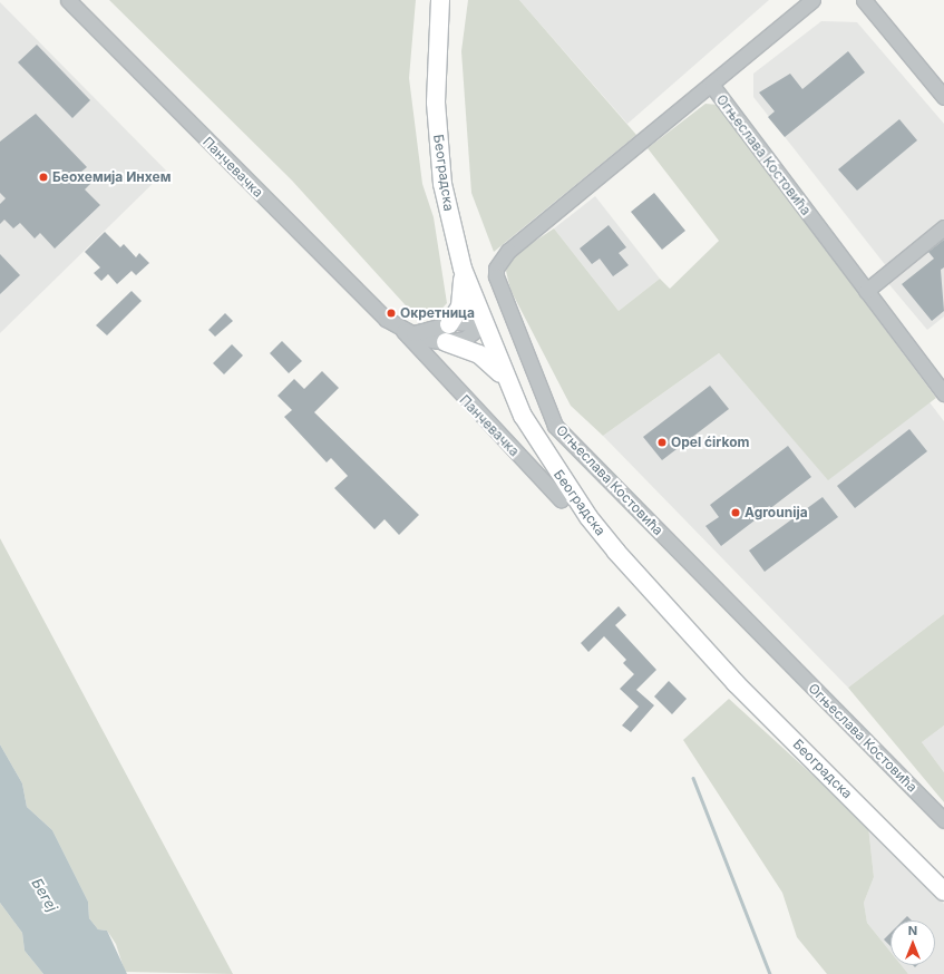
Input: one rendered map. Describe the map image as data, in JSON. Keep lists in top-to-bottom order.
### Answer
{
  "streets": {
    "main road": ["Београдска"],
    "street": ["Огњеслава Костовића", "Панчевачка"]
  },
  "water": ["Бегеј"],
  "places": [
    "Беохемија Инхем",
    "Окретница",
    "Opel ćirkom",
    "Agrounija"
  ],
  "north": "top"
}
